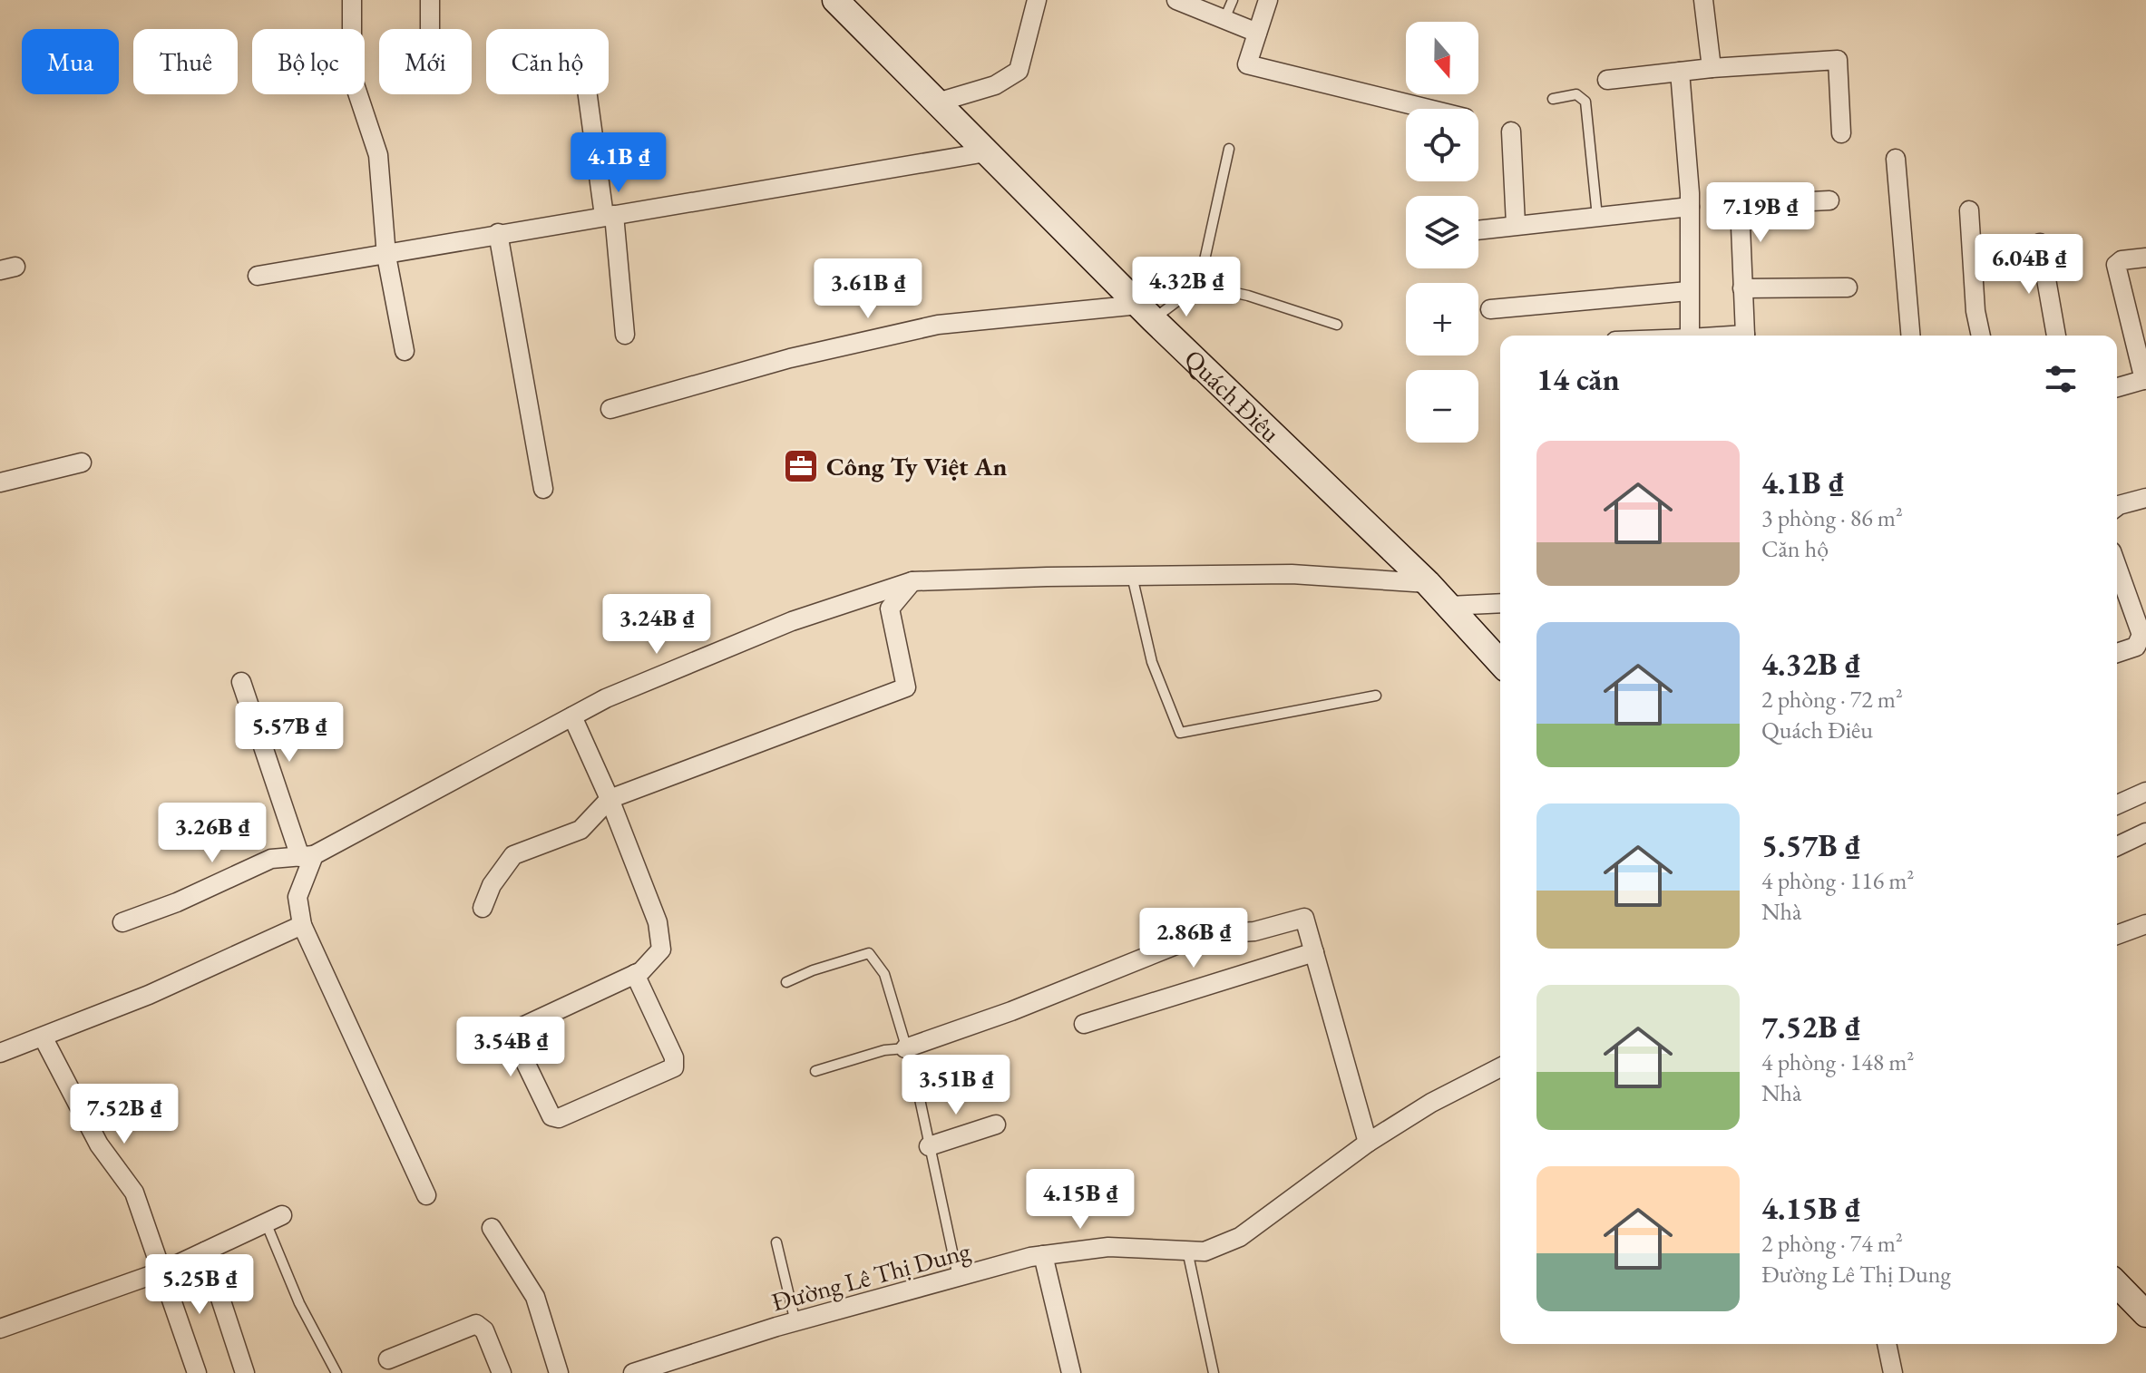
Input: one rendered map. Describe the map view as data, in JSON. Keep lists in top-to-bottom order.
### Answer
{
  "streets": {
    "main road": ["Quách Điêu"],
    "street": ["Đường Lê Thị Dung"]
  },
  "places": {
    "office": ["Công Ty Việt An"]
  },
  "north": "bottom",
  "page": {
    "map_buttons": ["+", "−"],
    "chip": [
      "Mua",
      "Thuê",
      "Bộ lọc",
      "Mới",
      "Căn hộ"
    ],
    "price": [
      "4.1B ₫",
      "7.19B ₫",
      "6.04B ₫",
      "4.32B ₫",
      "3.61B ₫",
      "3.24B ₫",
      "5.57B ₫",
      "3.26B ₫",
      "2.86B ₫",
      "3.54B ₫",
      "3.51B ₫",
      "7.52B ₫",
      "4.15B ₫",
      "5.25B ₫"
    ],
    "heading": "14 căn",
    "list": [
      {
        "name": "4.1B ₫",
        "note": "3 phòng · 86 m² · Căn hộ"
      },
      {
        "name": "4.32B ₫",
        "note": "2 phòng · 72 m² · Quách Điêu"
      },
      {
        "name": "5.57B ₫",
        "note": "4 phòng · 116 m² · Nhà"
      },
      {
        "name": "7.52B ₫",
        "note": "4 phòng · 148 m² · Nhà"
      },
      {
        "name": "4.15B ₫",
        "note": "2 phòng · 74 m² · Đường Lê Thị Dung"
      }
    ]
  }
}
